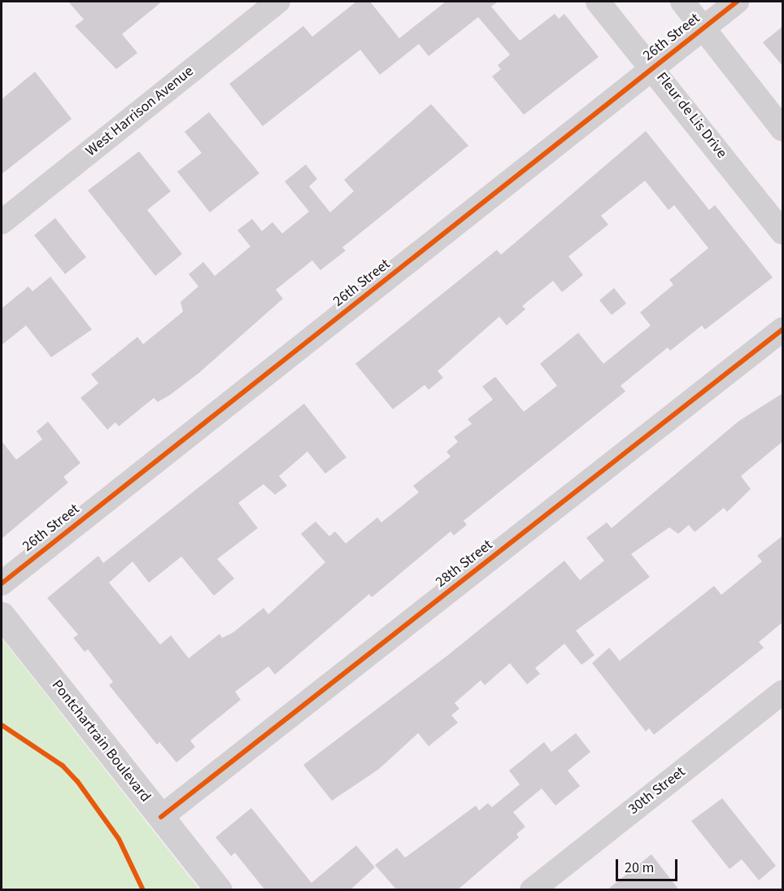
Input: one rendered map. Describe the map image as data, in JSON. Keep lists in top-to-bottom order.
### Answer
{
  "streets": {
    "main road": ["Pontchartrain Boulevard"],
    "street": [
      "26th Street",
      "West Harrison Avenue",
      "Fleur de Lis Drive",
      "28th Street",
      "30th Street"
    ]
  },
  "crossings": [
    ["26th Street", "Fleur de Lis Drive"],
    ["28th Street", "Pontchartrain Boulevard"]
  ],
  "scale_bar": "20 m"
}
